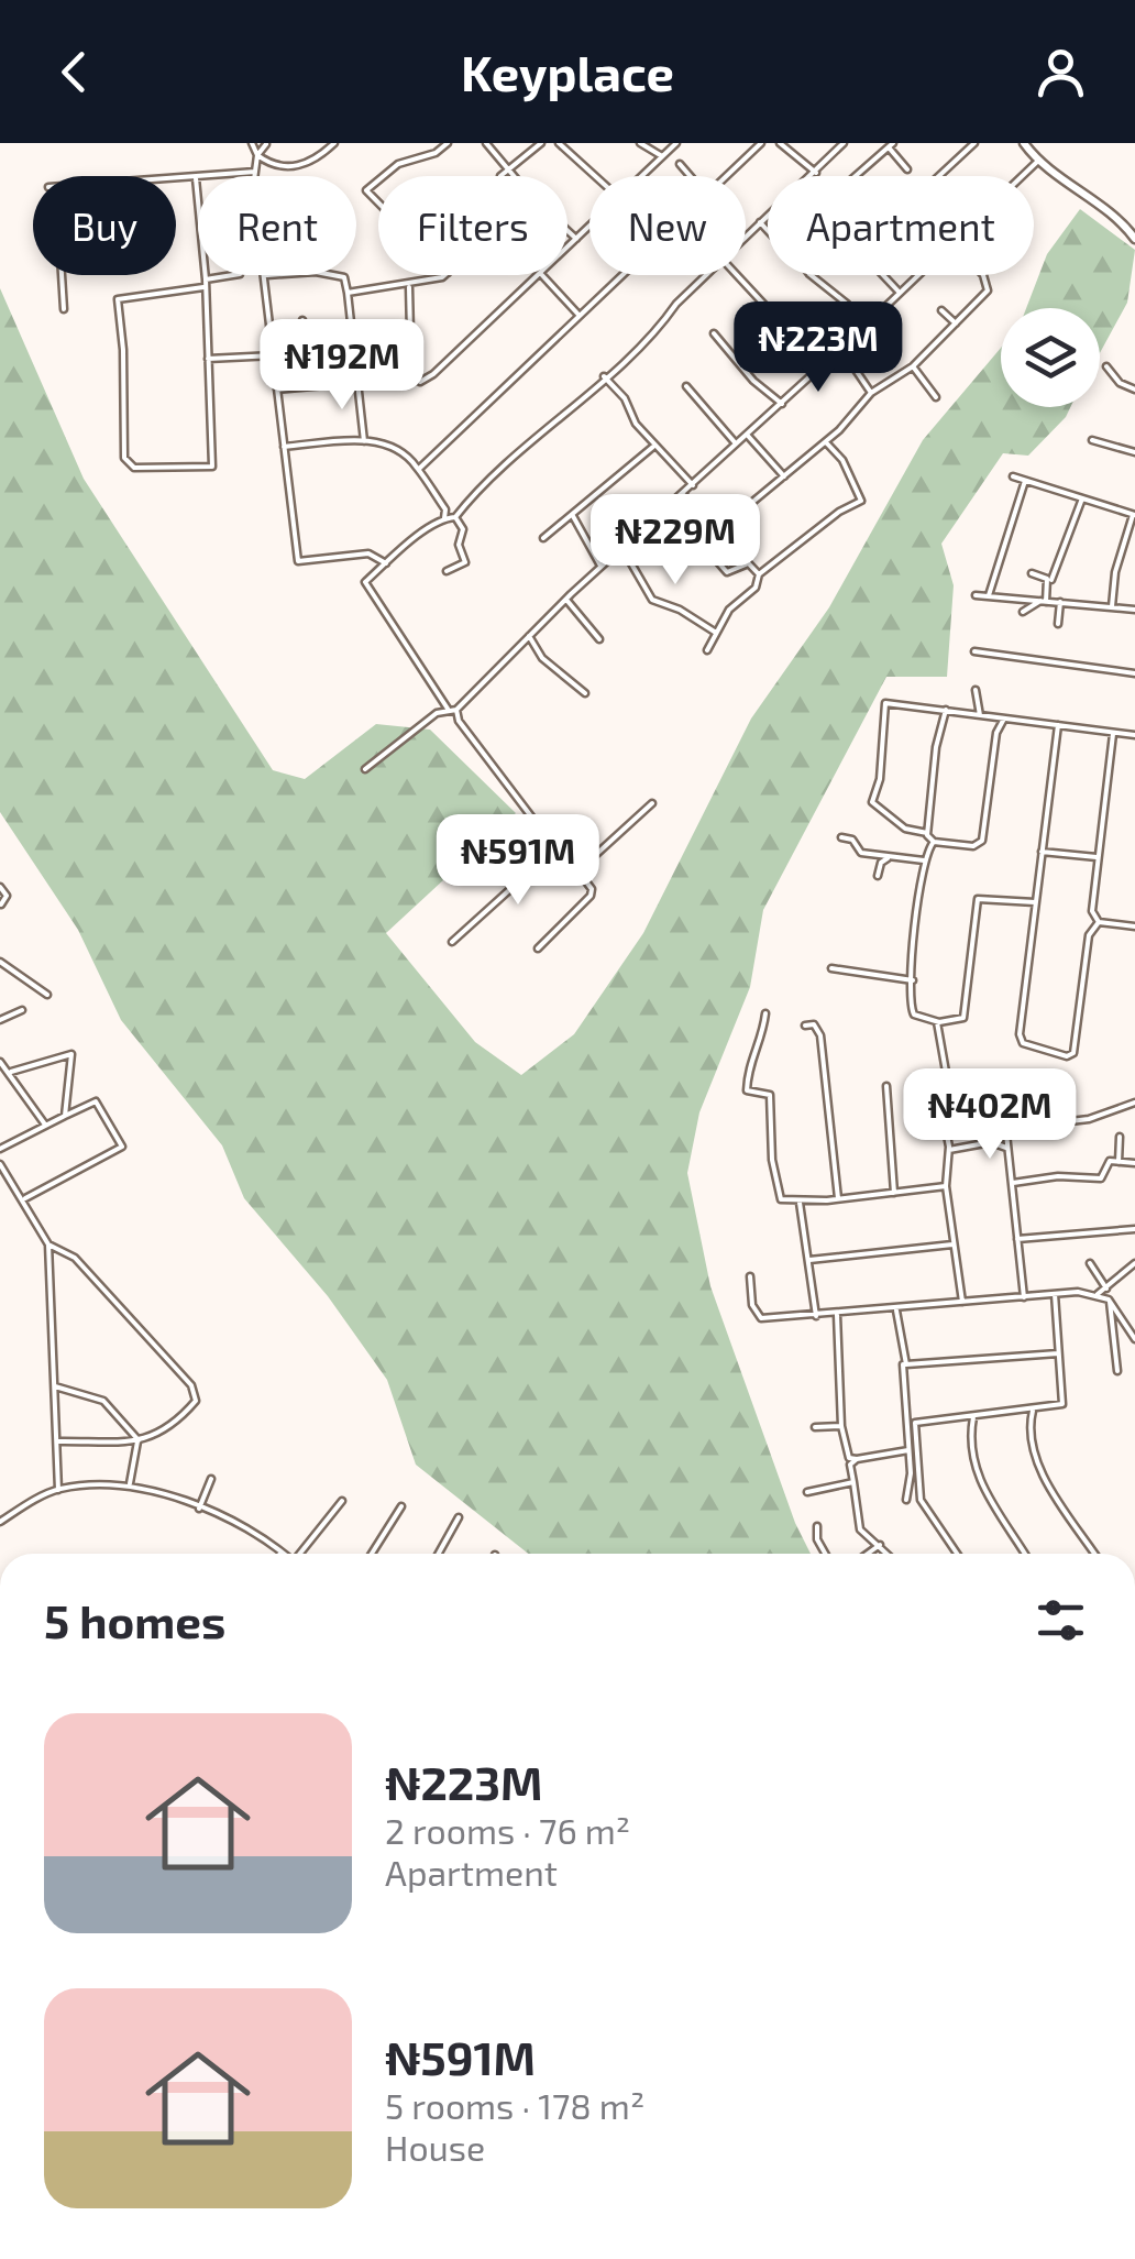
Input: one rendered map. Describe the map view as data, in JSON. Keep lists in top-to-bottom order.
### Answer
{
  "page": {
    "header": "Keyplace",
    "chip": [
      "Buy",
      "Rent",
      "Filters",
      "New",
      "Apartment"
    ],
    "price": [
      "₦223M",
      "₦192M",
      "₦229M",
      "₦591M",
      "₦402M"
    ],
    "heading": "5 homes",
    "list": [
      {
        "name": "₦223M",
        "note": "2 rooms · 76 m² · Apartment"
      },
      {
        "name": "₦591M",
        "note": "5 rooms · 178 m² · House"
      }
    ]
  }
}
